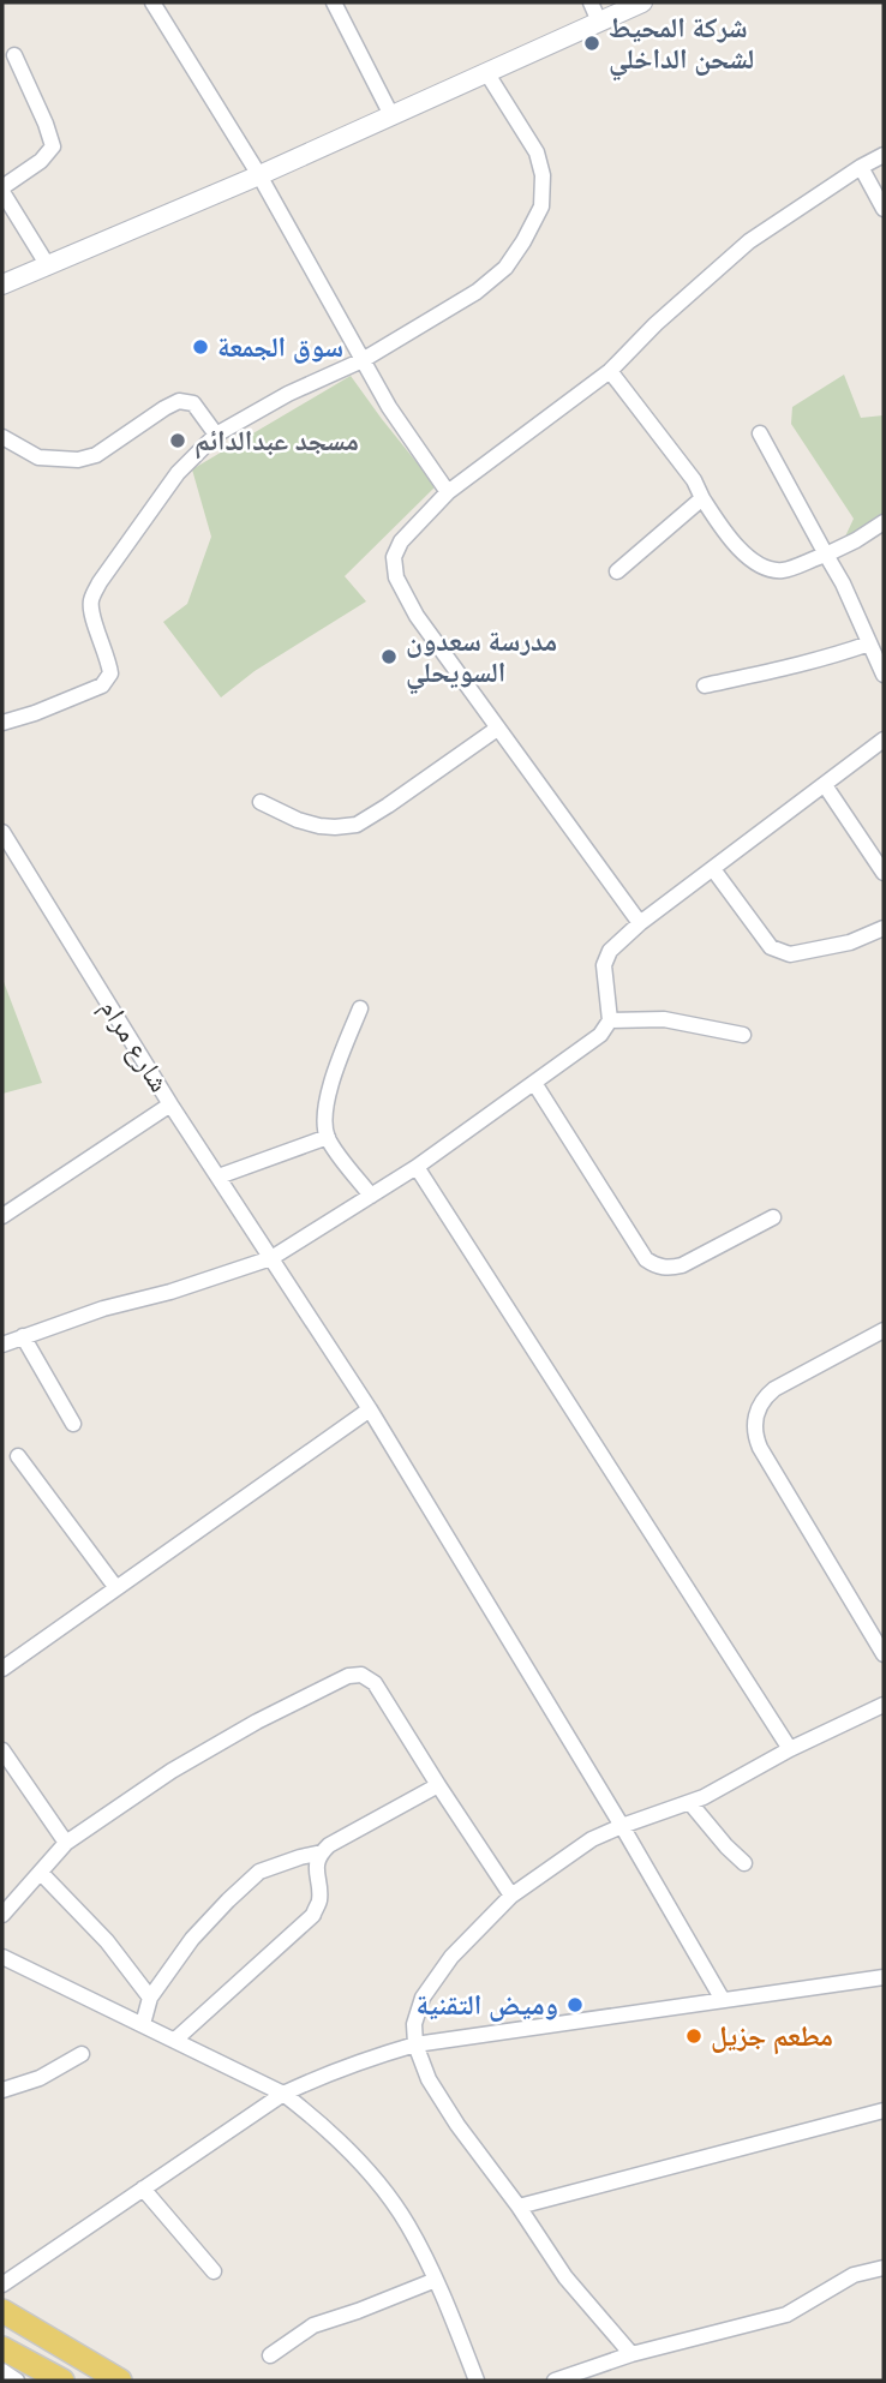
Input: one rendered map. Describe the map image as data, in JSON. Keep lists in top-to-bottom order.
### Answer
{
  "streets": {
    "street": ["شارع مرام"]
  },
  "places": [
    "شركة المحيط لشحن الداخلي",
    "سوق الجمعة",
    "مسجد عبدالدائم",
    "مدرسة سعدون السويحلي",
    "وميض التقنية",
    "مطعم جزيل"
  ]
}
